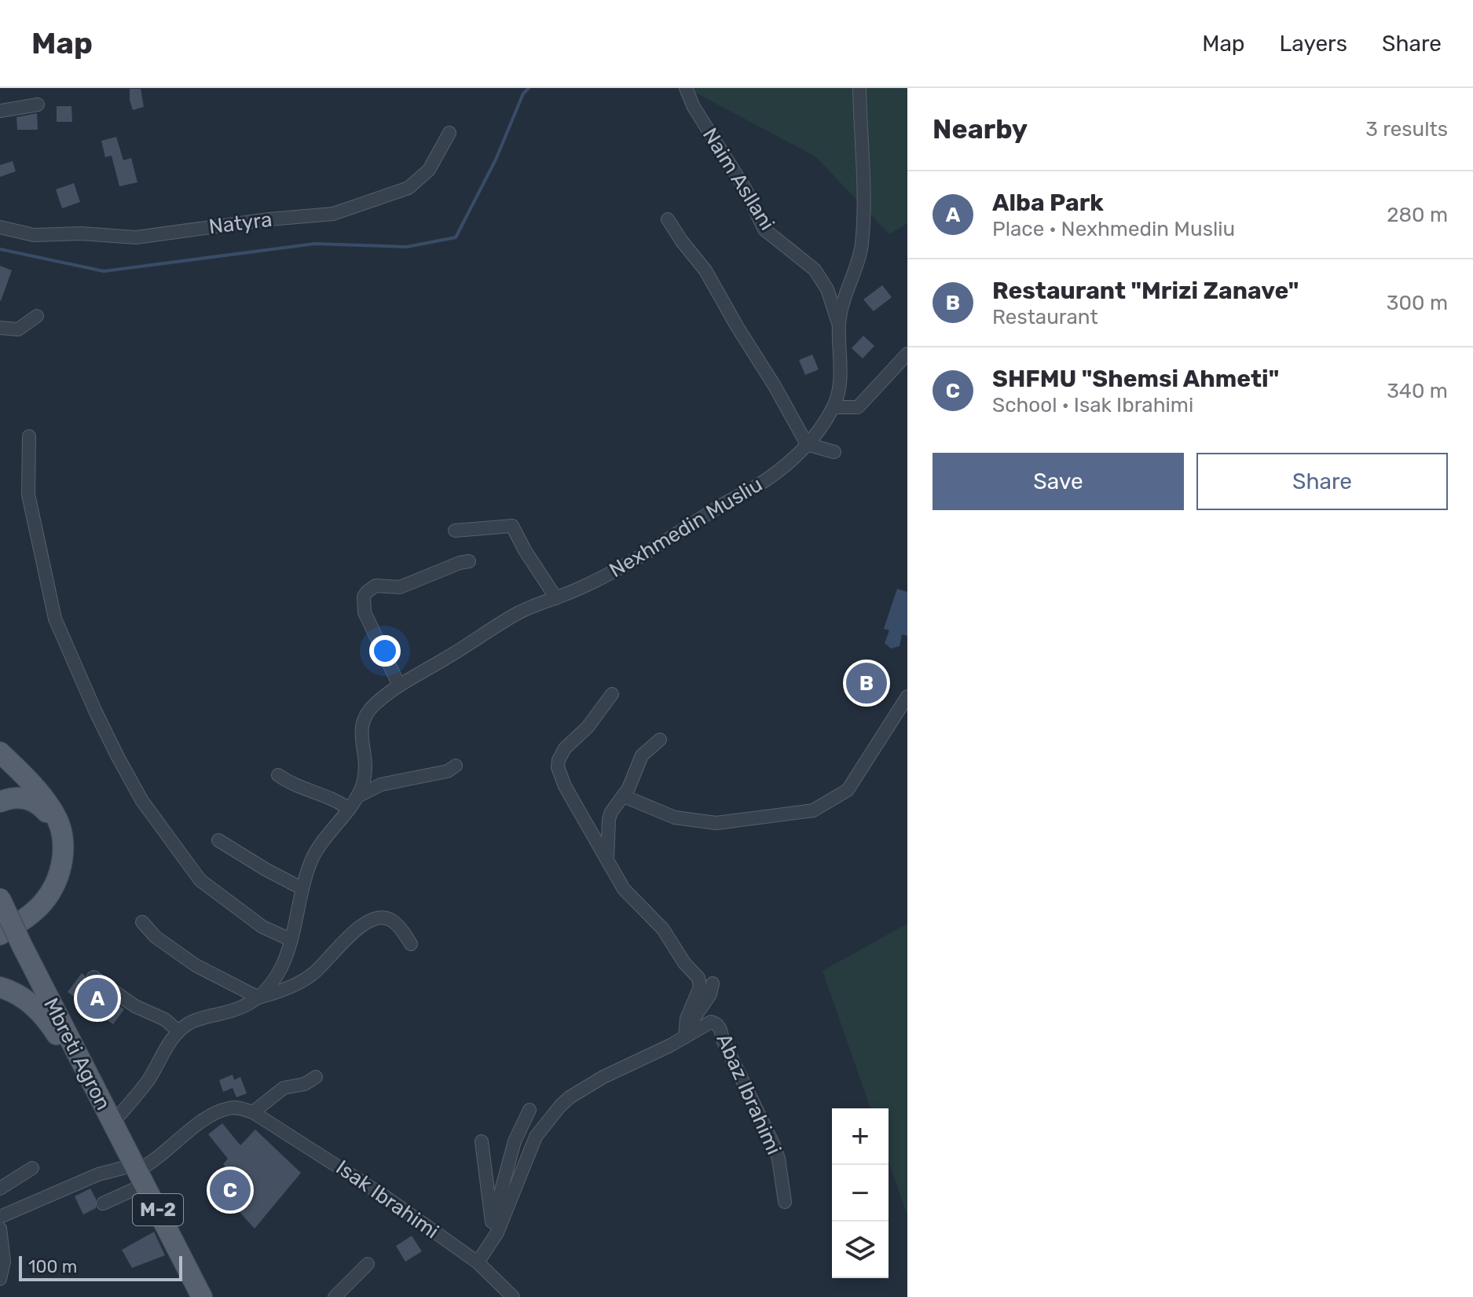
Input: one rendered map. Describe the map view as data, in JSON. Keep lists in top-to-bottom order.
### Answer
{
  "streets": {
    "main road": ["Mbreti Agron", "M-2"],
    "street": [
      "Naim Asllani",
      "Natyra",
      "Nexhmedin Musliu",
      "Abaz Ibrahimi",
      "Isak Ibrahimi"
    ]
  },
  "crossings": [
    ["Naim Asllani", "Nexhmedin Musliu"],
    ["Nexhmedin Musliu", "Mbreti Agron"],
    ["Mbreti Agron", "Isak Ibrahimi"],
    ["Mbreti Agron", "M-2"],
    ["Abaz Ibrahimi", "Isak Ibrahimi"]
  ],
  "scale_bar": "100 m",
  "page": {
    "header": "Map",
    "nav": ["Map", "Layers", "Share"],
    "heading": ["Nearby", "3 results"],
    "list": [
      {
        "mark": "A",
        "name": "Alba Park",
        "note": "Place · Nexhmedin Musliu",
        "value": "280 m"
      },
      {
        "mark": "B",
        "name": "Restaurant \"Mrizi Zanave\"",
        "note": "Restaurant",
        "value": "300 m"
      },
      {
        "mark": "C",
        "name": "SHFMU \"Shemsi Ahmeti\"",
        "note": "School · Isak Ibrahimi",
        "value": "340 m"
      }
    ],
    "buttons": ["Save", "Share"],
    "pins": ["B", "A", "C"],
    "map_buttons": ["+", "−"],
    "scale": "100 m"
  }
}
